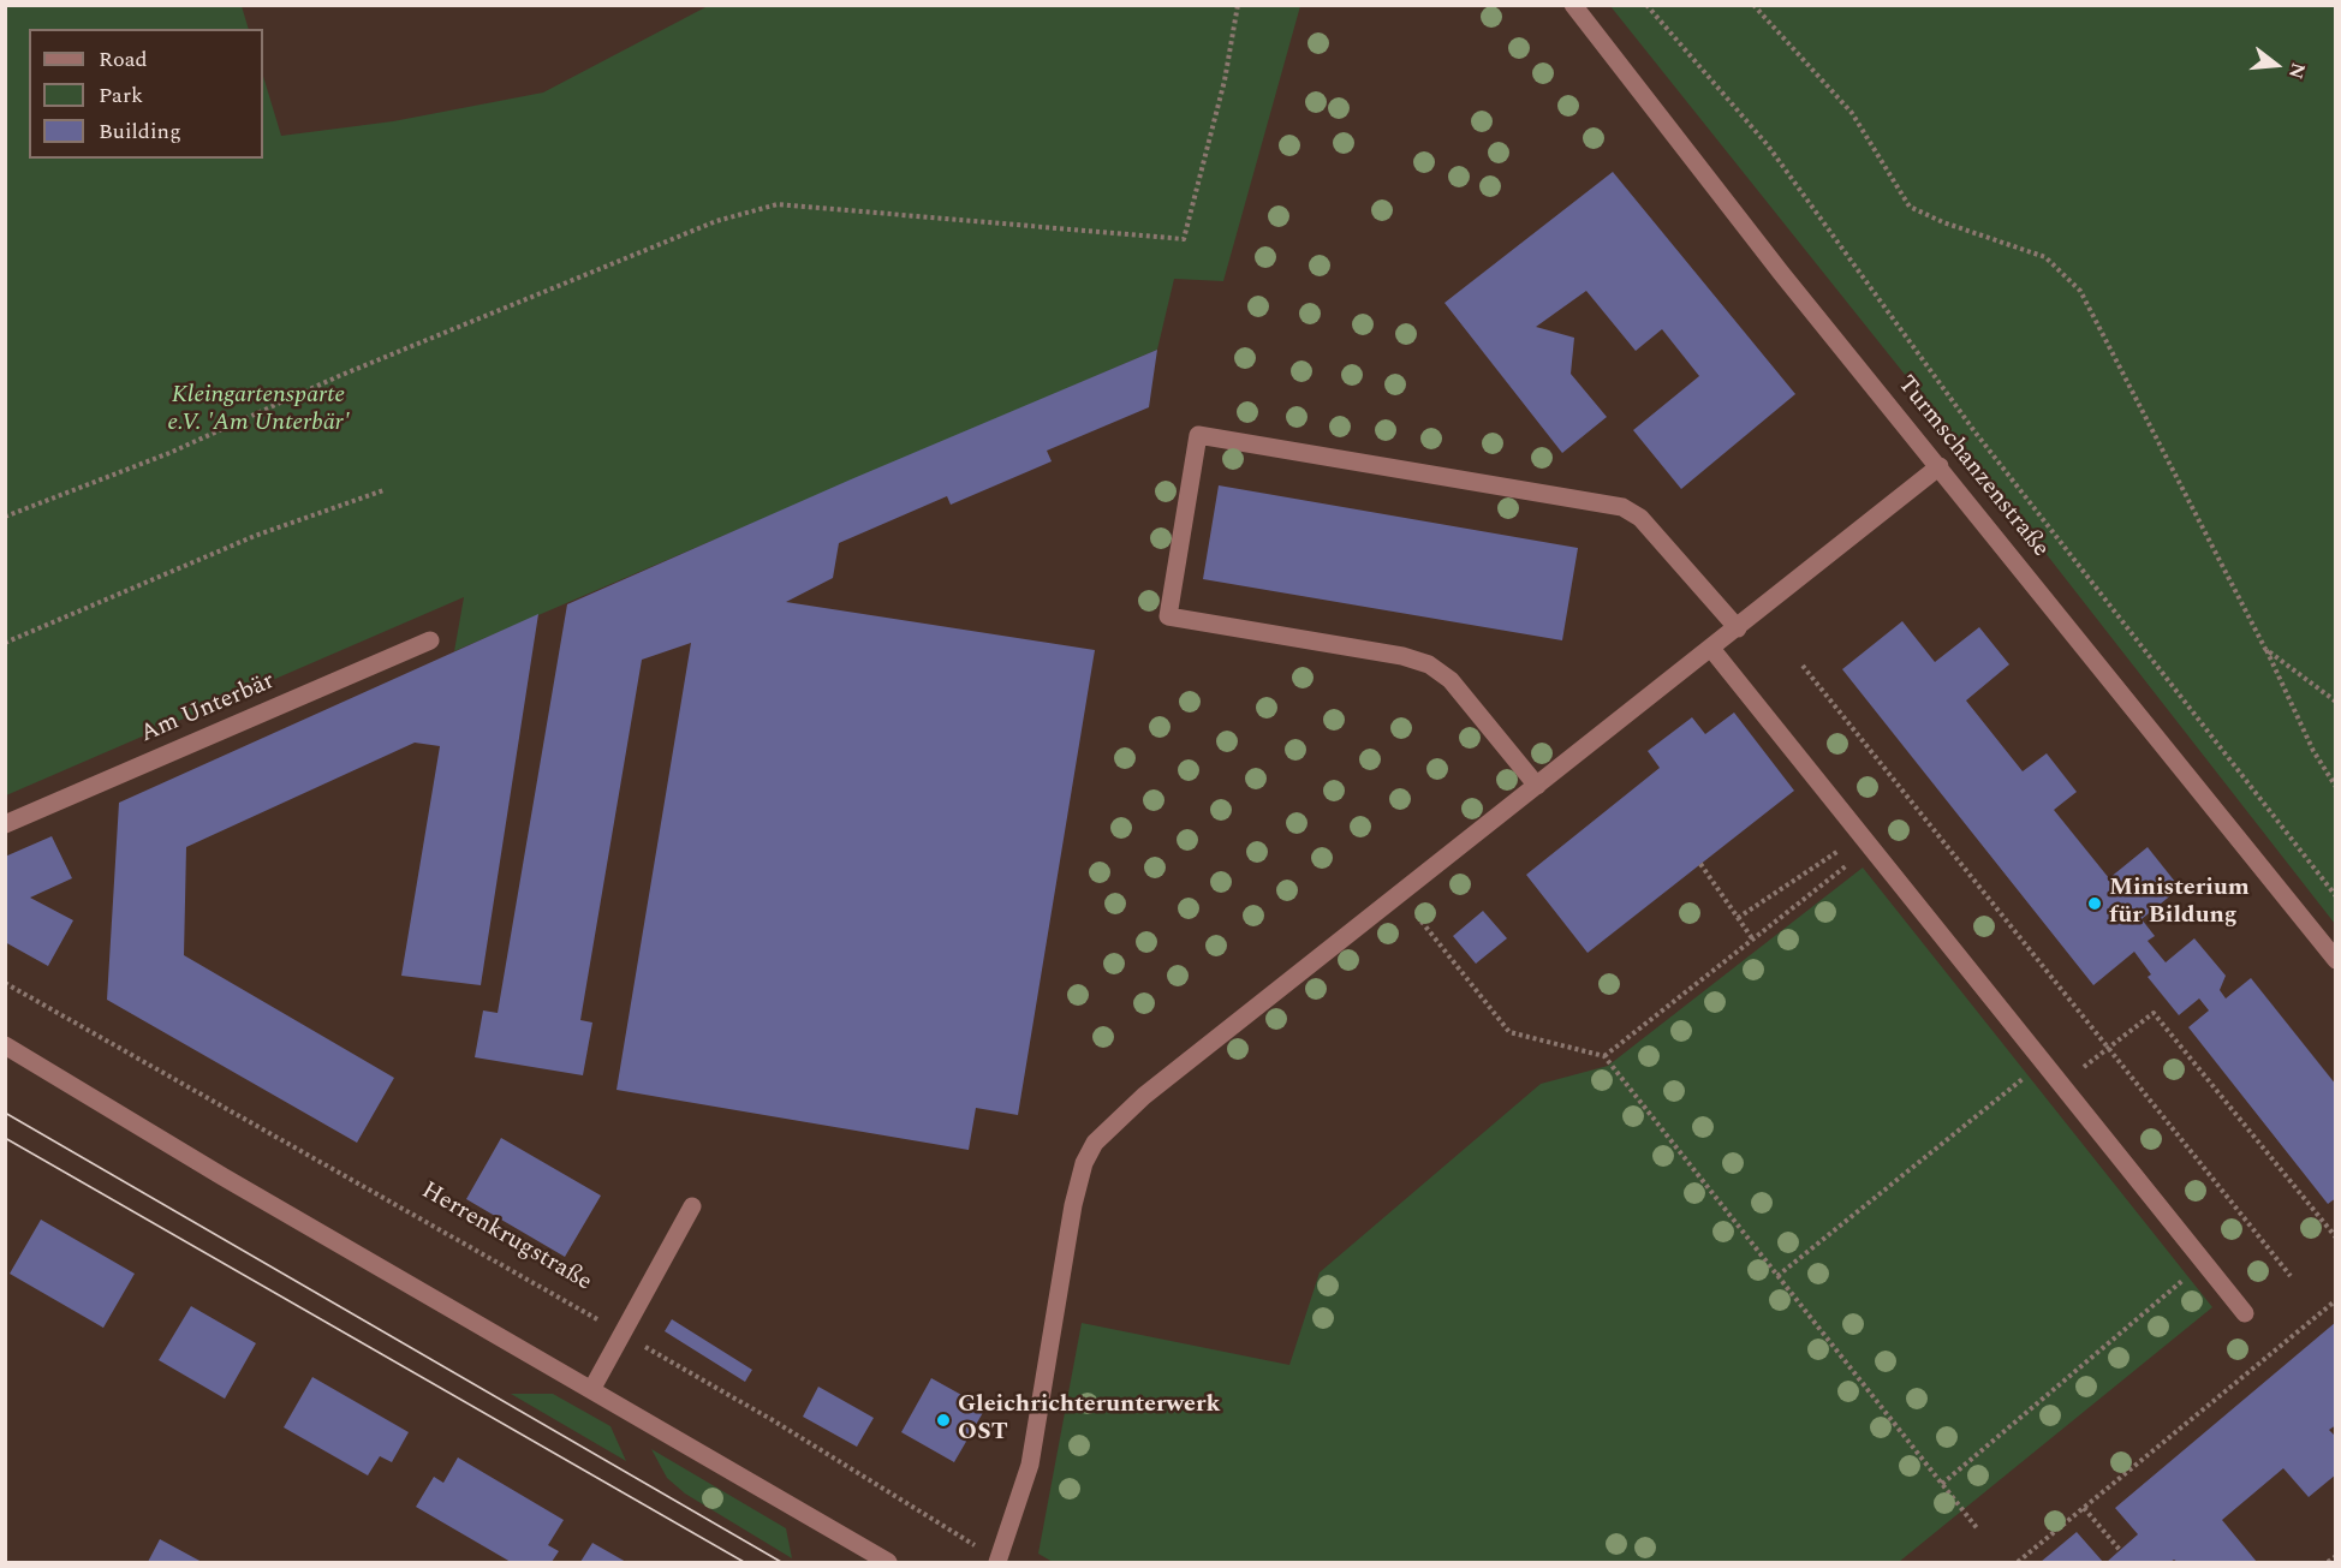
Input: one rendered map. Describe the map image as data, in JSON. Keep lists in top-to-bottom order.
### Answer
{
  "streets": {
    "street": ["Turmschanzenstraße", "Am Unterbär"],
    "path": ["Herrenkrugstraße"]
  },
  "parks": ["Kleingartensparte e.V. 'Am Unterbär'"],
  "places": ["Ministerium für Bildung", "Gleichrichterunterwerk OST"],
  "legend": ["Road", "Park", "Building"],
  "north": "right"
}
